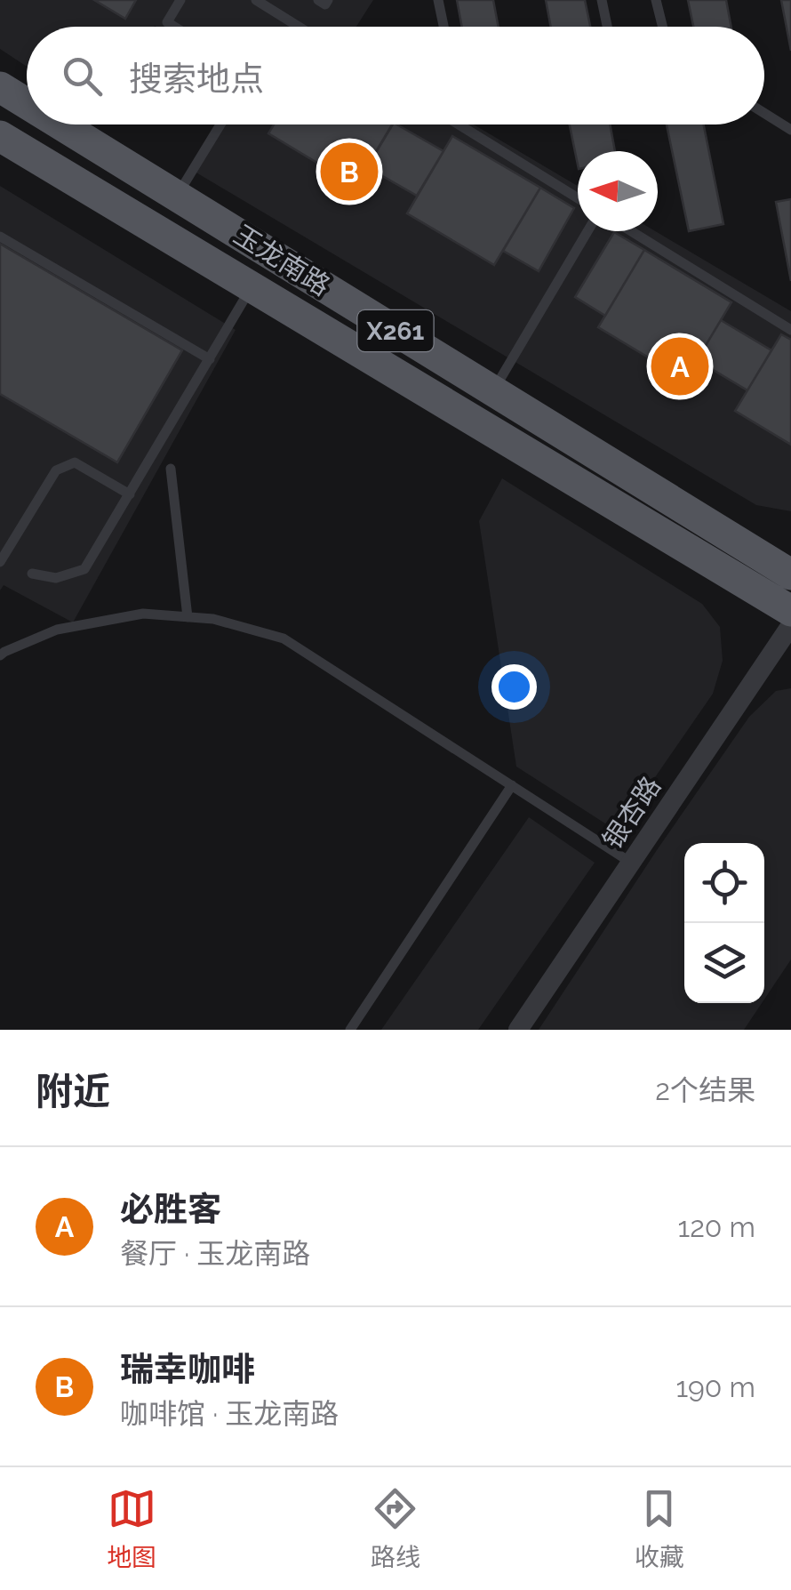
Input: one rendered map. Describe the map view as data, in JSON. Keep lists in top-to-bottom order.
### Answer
{
  "streets": {
    "main road": ["玉龙南路", "X261"],
    "street": ["银杏路"]
  },
  "north": "left",
  "page": {
    "search": "搜索地点",
    "pins": ["B", "A"],
    "heading": ["附近", "2个结果"],
    "list": [
      {
        "mark": "A",
        "name": "必胜客",
        "note": "餐厅 · 玉龙南路",
        "value": "120 m"
      },
      {
        "mark": "B",
        "name": "瑞幸咖啡",
        "note": "咖啡馆 · 玉龙南路",
        "value": "190 m"
      }
    ],
    "nav": ["地图", "路线", "收藏"]
  }
}
